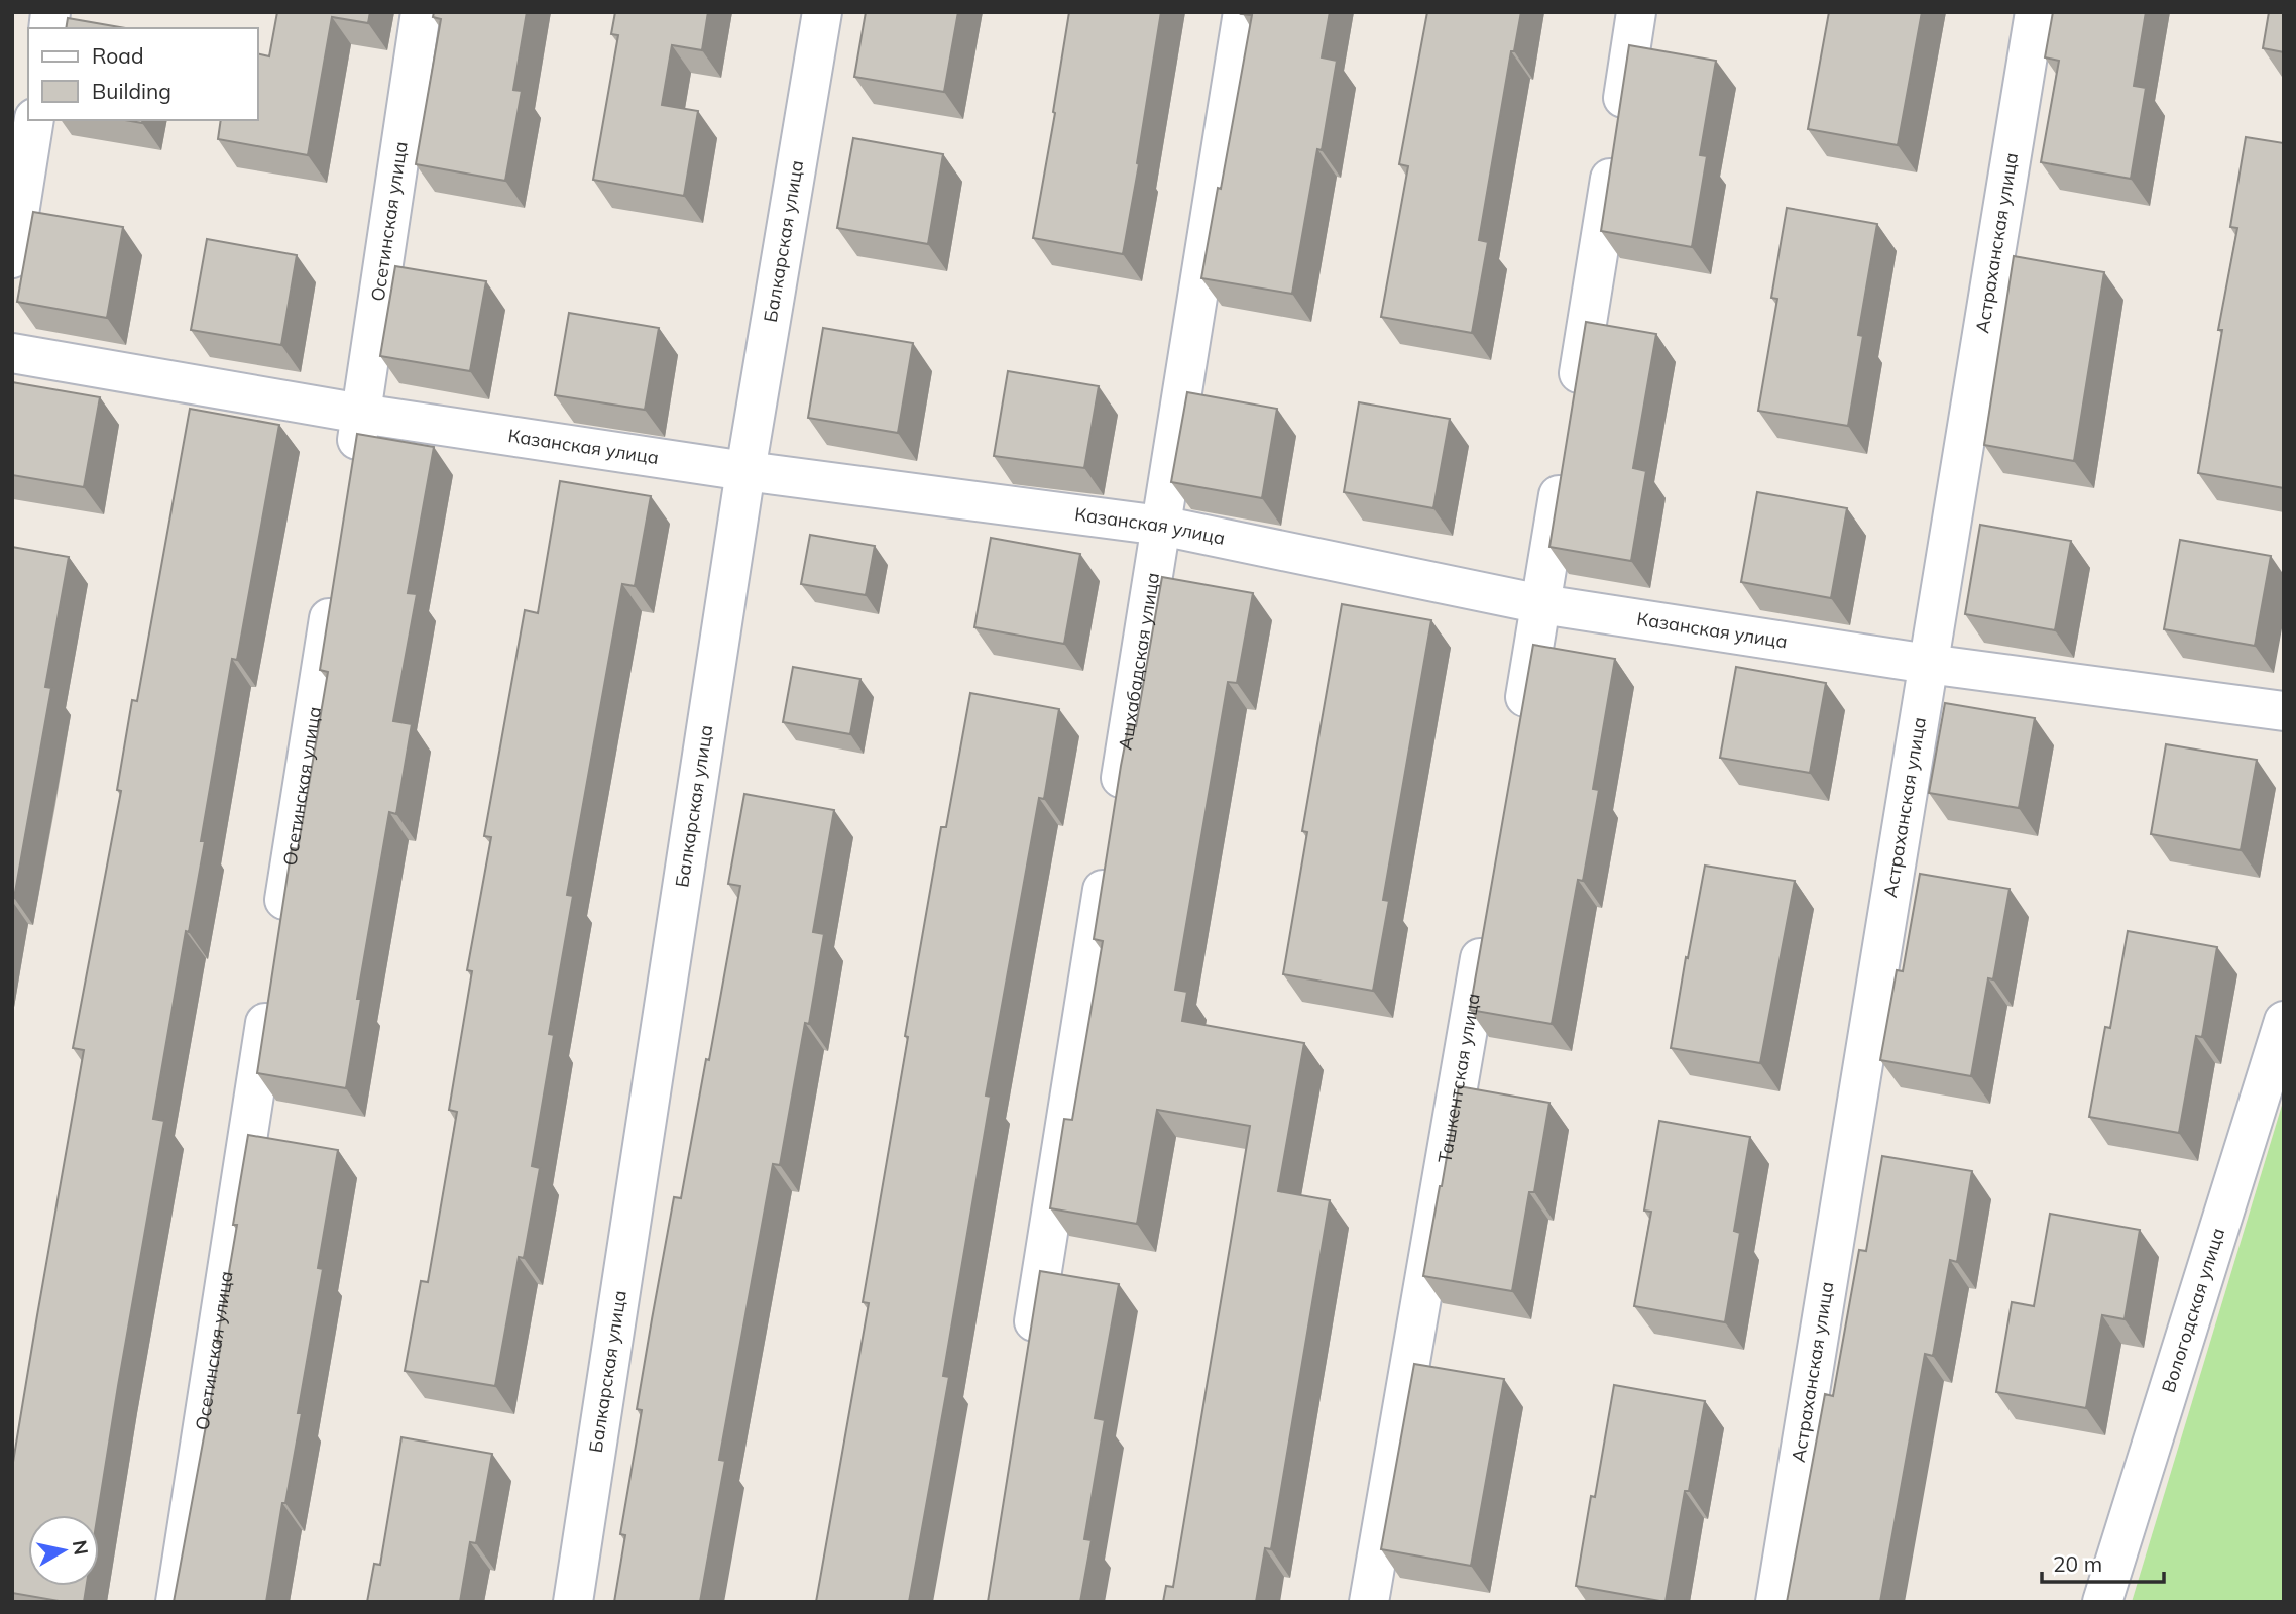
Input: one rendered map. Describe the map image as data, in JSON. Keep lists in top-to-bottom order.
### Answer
{
  "streets": {
    "street": [
      "Осетинская улица",
      "Балкарская улица",
      "Астраханская улица",
      "Казанская улица",
      "Ашхабадская улица",
      "Ташкентская улица",
      "Вологодская улица"
    ]
  },
  "crossings": [
    ["Осетинская улица", "Казанская улица"],
    ["Балкарская улица", "Казанская улица"],
    ["Астраханская улица", "Казанская улица"],
    ["Казанская улица", "Ашхабадская улица"]
  ],
  "legend": ["Road", "Building"],
  "scale_bar": "20 m",
  "north": "right"
}
